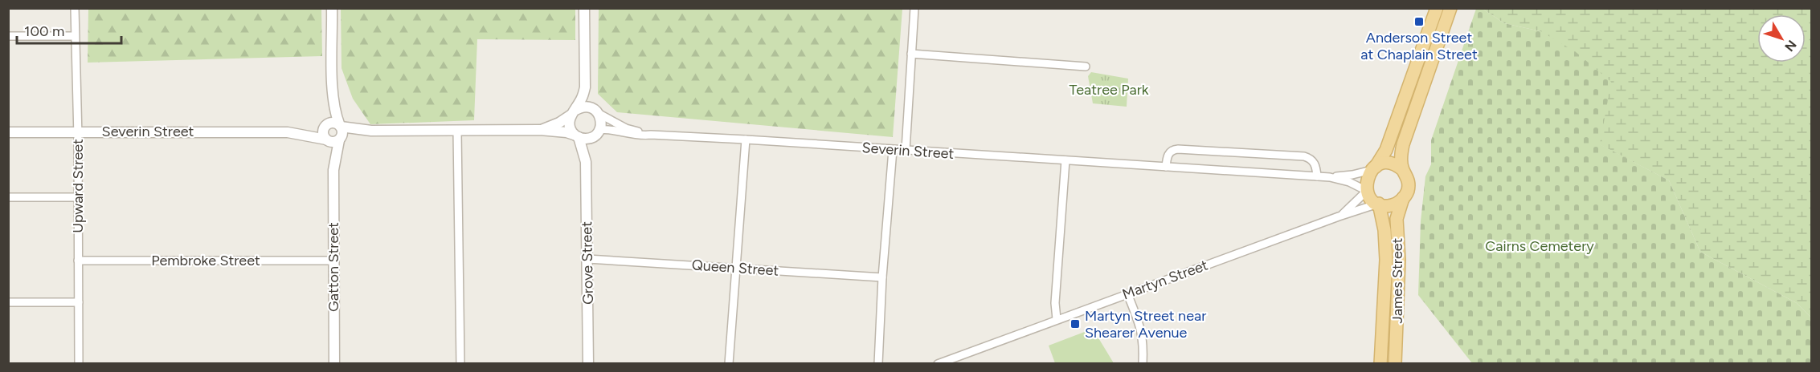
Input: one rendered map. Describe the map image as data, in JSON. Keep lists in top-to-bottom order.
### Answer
{
  "streets": {
    "main road": ["James Street"],
    "street": [
      "Severin Street",
      "Upward Street",
      "Pembroke Street",
      "Grove Street",
      "Gatton Street",
      "Queen Street",
      "Martyn Street"
    ]
  },
  "crossings": [
    ["Severin Street", "Upward Street"],
    ["Severin Street", "Grove Street"],
    ["Severin Street", "Gatton Street"],
    ["Severin Street", "Martyn Street"],
    ["Severin Street", "James Street"],
    ["Upward Street", "Pembroke Street"],
    ["Pembroke Street", "Gatton Street"],
    ["Grove Street", "Queen Street"],
    ["Martyn Street", "James Street"]
  ],
  "parks": ["Teatree Park", "Cairns Cemetery"],
  "places": {
    "transit": ["Anderson Street at Chaplain Street", "Martyn Street near Shearer Avenue"]
  },
  "scale_bar": "100 m",
  "north": "bottom right"
}
